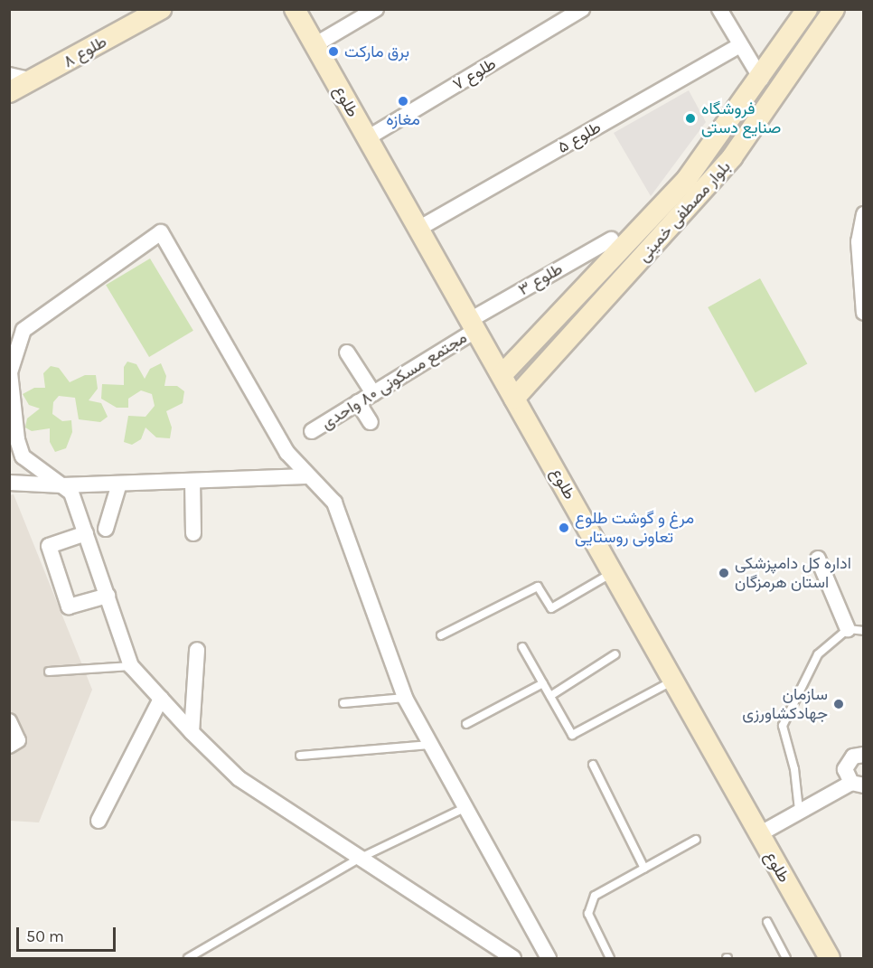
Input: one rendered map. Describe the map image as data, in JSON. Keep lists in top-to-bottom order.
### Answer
{
  "streets": {
    "street": [
      "طلوع ۸",
      "طلوع ۷",
      "طلوع",
      "طلوع ۵",
      "بلوار مصطفی خمینی",
      "طلوع ۳",
      "مجتمع مسکونی ۸۰ واحدی"
    ]
  },
  "crossings": [
    ["طلوع ۷", "طلوع"],
    ["طلوع", "طلوع ۵"],
    ["طلوع", "بلوار مصطفی خمینی"],
    ["طلوع", "طلوع ۳"],
    ["طلوع", "مجتمع مسکونی ۸۰ واحدی"],
    ["طلوع ۳", "مجتمع مسکونی ۸۰ واحدی"]
  ],
  "places": [
    "برق مارکت",
    "مغازه",
    "فروشگاه صنایع دستی",
    "مرغ و گوشت طلوع تعاونی روستایی",
    "اداره کل دامپزشکی استان هرمزگان",
    "سازمان جهادکشاورزی"
  ],
  "scale_bar": "50 m"
}
